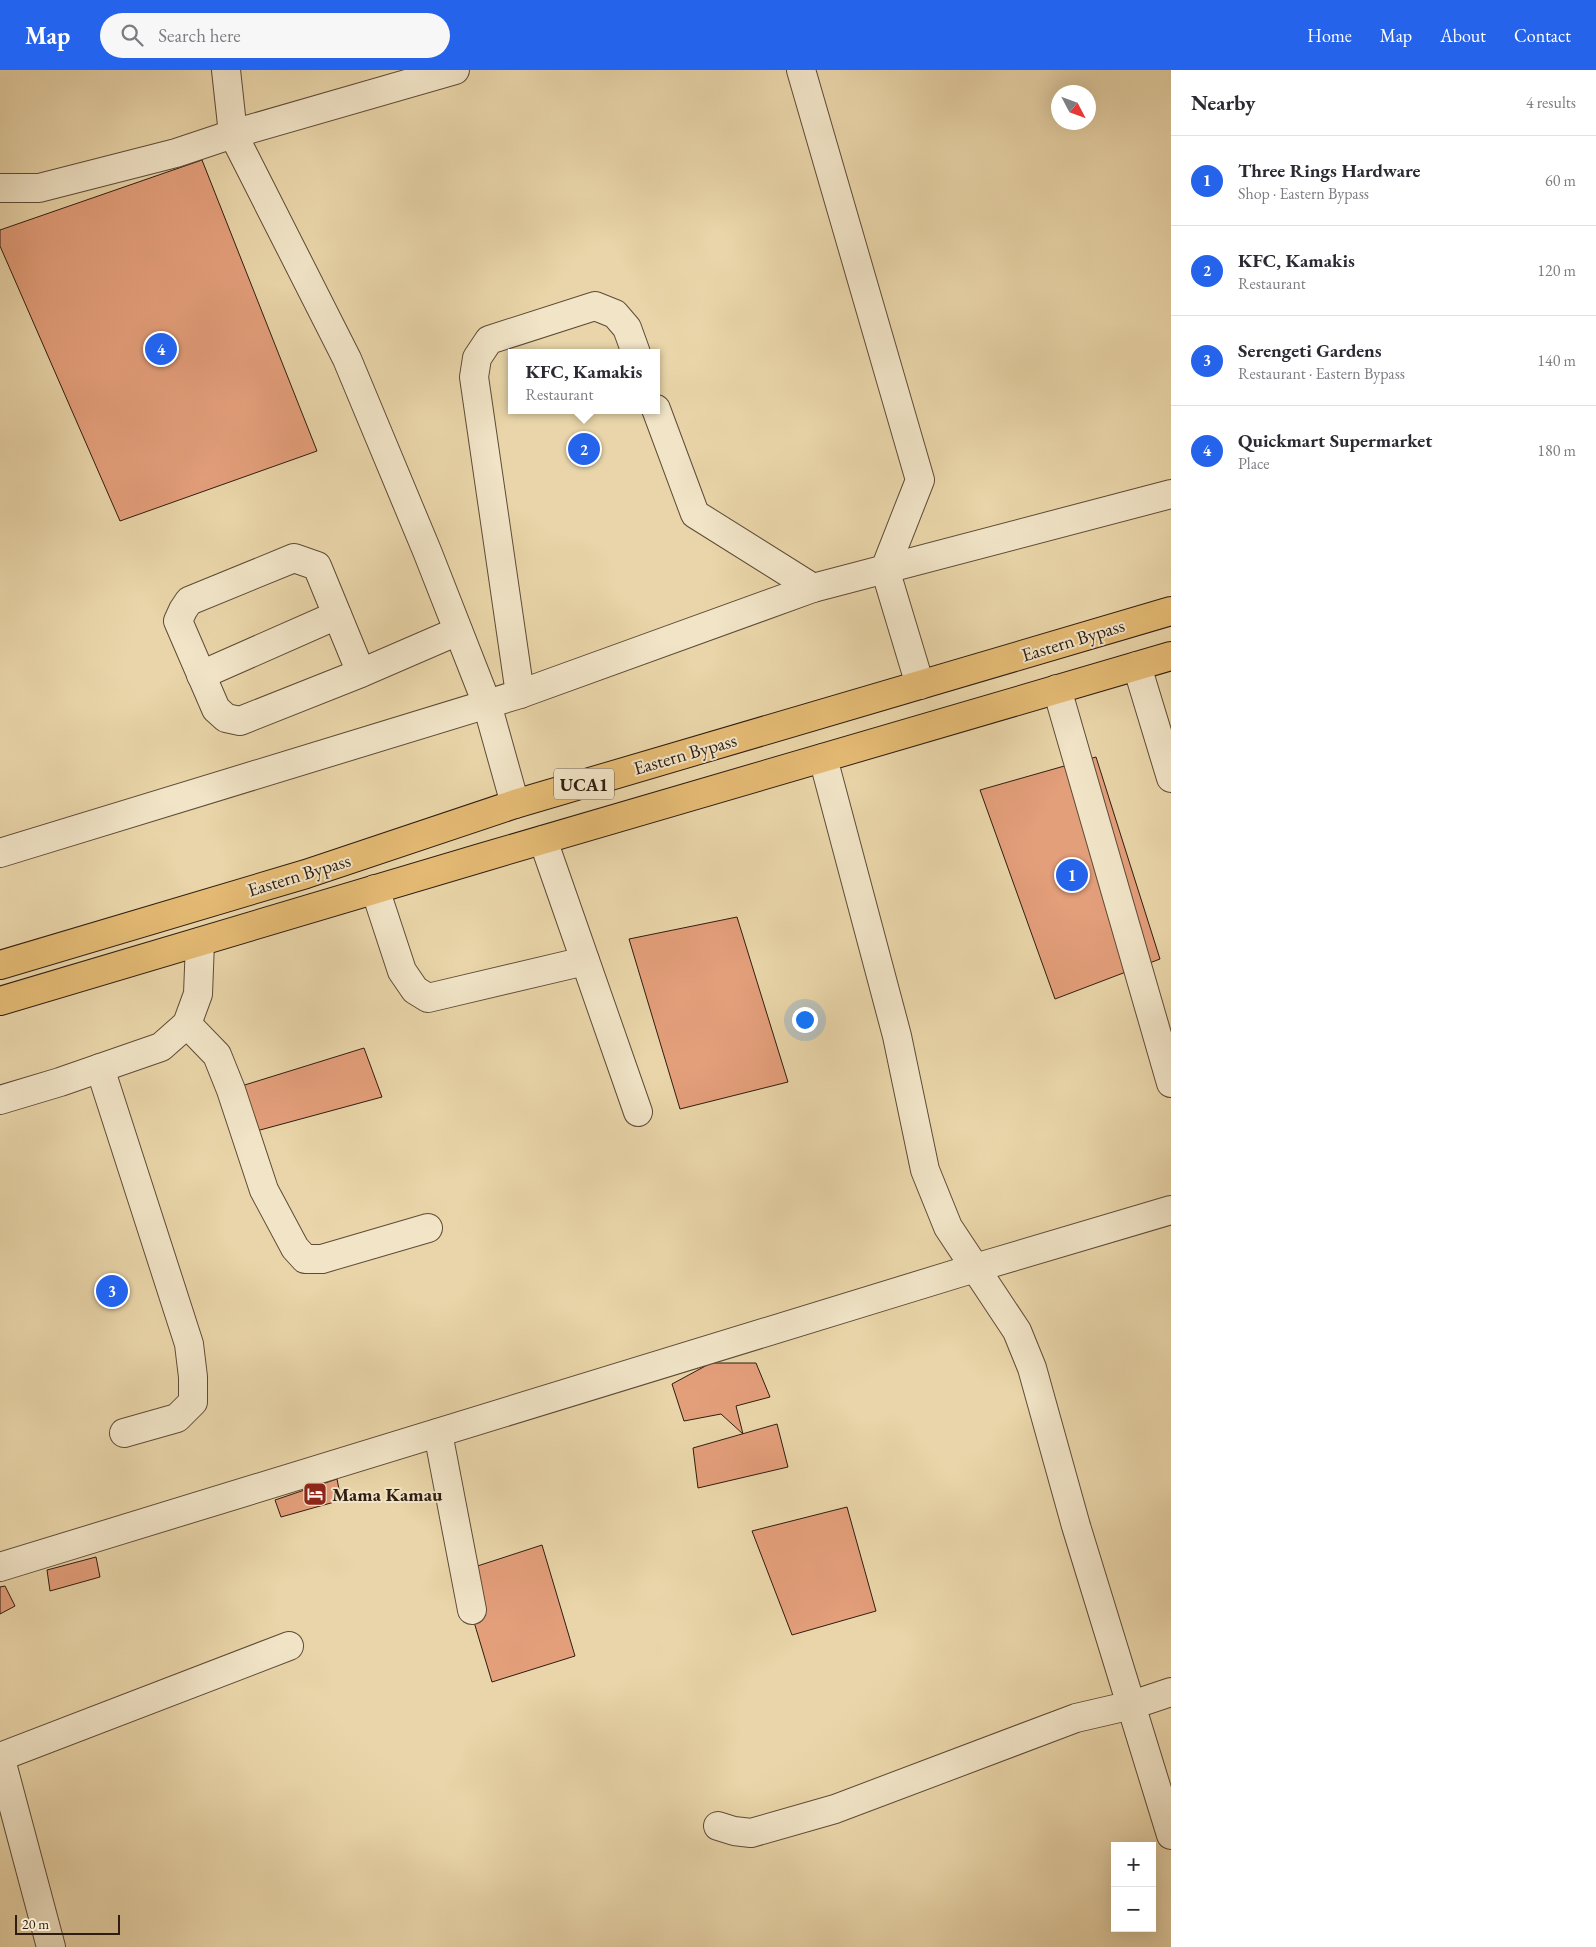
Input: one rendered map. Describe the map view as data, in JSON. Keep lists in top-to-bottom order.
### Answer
{
  "streets": {
    "main road": ["Eastern Bypass", "UCA1"]
  },
  "places": {
    "hotel": ["Mama Kamau"]
  },
  "scale_bar": "20 m",
  "north": "bottom right",
  "page": {
    "header": "Map",
    "search": "Search here",
    "nav": [
      "Home",
      "Map",
      "About",
      "Contact"
    ],
    "heading": ["Nearby", "4 results"],
    "list": [
      {
        "mark": "1",
        "name": "Three Rings Hardware",
        "note": "Shop · Eastern Bypass",
        "value": "60 m"
      },
      {
        "mark": "2",
        "name": "KFC, Kamakis",
        "note": "Restaurant",
        "value": "120 m"
      },
      {
        "mark": "3",
        "name": "Serengeti Gardens",
        "note": "Restaurant · Eastern Bypass",
        "value": "140 m"
      },
      {
        "mark": "4",
        "name": "Quickmart Supermarket",
        "note": "Place",
        "value": "180 m"
      }
    ],
    "pins": [
      "4",
      "2",
      "1",
      "3"
    ],
    "popup": ["KFC, Kamakis", "Restaurant"],
    "map_buttons": ["+", "−"],
    "scale": "20 m"
  }
}
